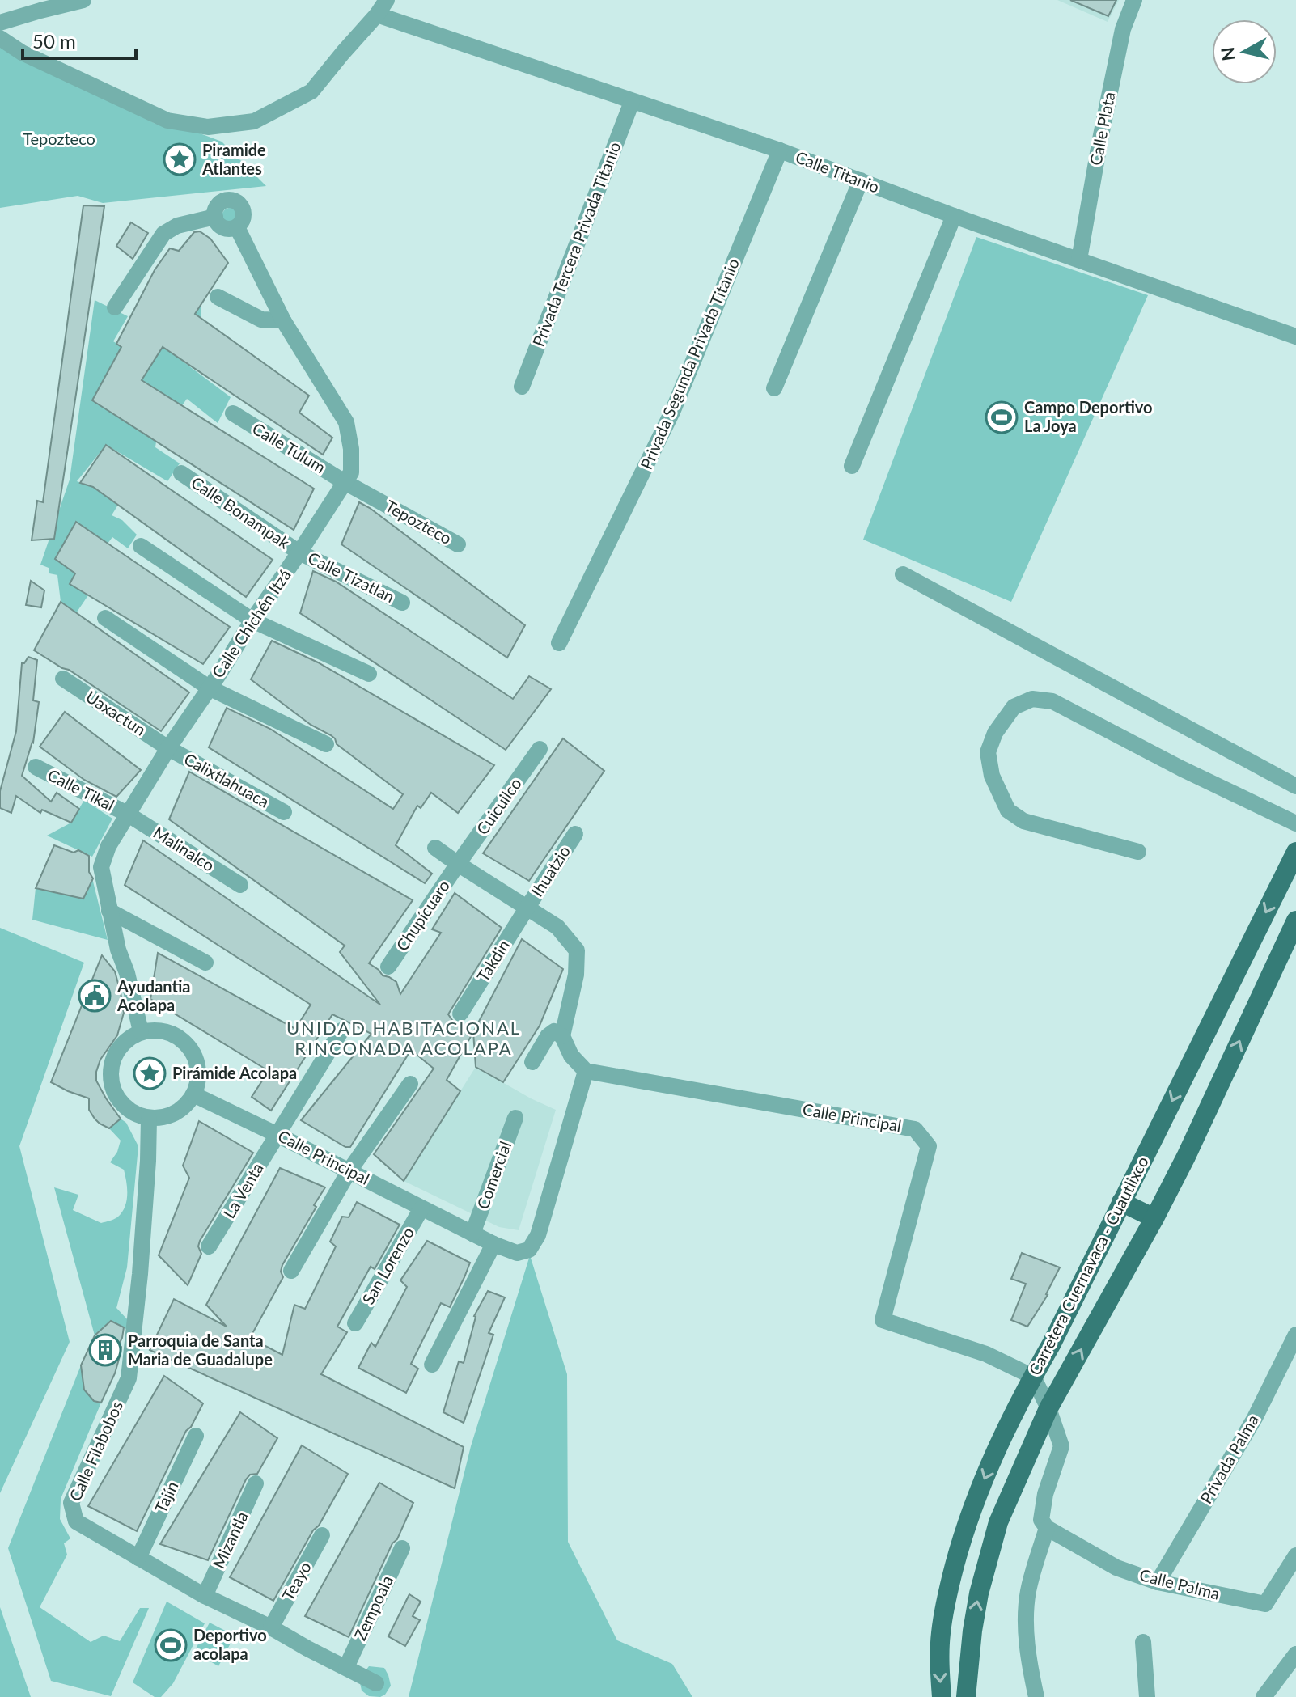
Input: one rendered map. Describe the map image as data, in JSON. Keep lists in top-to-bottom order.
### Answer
{
  "streets": {
    "main road": ["Carretera Cuernavaca - Cuautlixco"],
    "street": [
      "Calle Plata",
      "Calle Titanio",
      "Privada Tercera Privada Titanio",
      "Privada Segunda Privada Titanio",
      "Calle Tulum",
      "Calle Bonampak",
      "Tepozteco",
      "Calle Tizatlan",
      "Calle Chichén Itzá",
      "Uaxactun",
      "Calixtlahuaca",
      "Calle Tikal",
      "Cuicuilco",
      "Malinalco",
      "Ihuatzio",
      "Chupícuaro",
      "Takdin",
      "Calle Principal",
      "Comercial",
      "La Venta",
      "San Lorenzo",
      "Calle Filabobos",
      "Privada Palma",
      "Tajín",
      "Mizantla",
      "Teayo",
      "Calle Palma",
      "Zempoala"
    ]
  },
  "crossings": [
    ["Calle Plata", "Calle Titanio"],
    ["Calle Titanio", "Privada Tercera Privada Titanio"],
    ["Calle Titanio", "Privada Segunda Privada Titanio"],
    ["Calle Tulum", "Tepozteco"],
    ["Calle Tulum", "Calle Chichén Itzá"],
    ["Calle Bonampak", "Calle Tizatlan"],
    ["Calle Bonampak", "Calle Chichén Itzá"],
    ["Tepozteco", "Calle Chichén Itzá"],
    ["Calle Tizatlan", "Calle Chichén Itzá"],
    ["Calle Chichén Itzá", "Uaxactun"],
    ["Calle Chichén Itzá", "Calixtlahuaca"],
    ["Calle Chichén Itzá", "Calle Tikal"],
    ["Calle Chichén Itzá", "Malinalco"],
    ["Calle Chichén Itzá", "Calle Principal"],
    ["Calle Chichén Itzá", "Calle Filabobos"],
    ["Uaxactun", "Calixtlahuaca"],
    ["Calle Tikal", "Malinalco"],
    ["Cuicuilco", "Chupícuaro"],
    ["Ihuatzio", "Takdin"],
    ["Calle Principal", "Comercial"],
    ["Calle Principal", "La Venta"],
    ["Calle Principal", "San Lorenzo"],
    ["Calle Principal", "Carretera Cuernavaca - Cuautlixco"],
    ["Calle Principal", "Calle Filabobos"],
    ["Calle Filabobos", "Tajín"],
    ["Calle Filabobos", "Mizantla"],
    ["Calle Filabobos", "Teayo"],
    ["Calle Filabobos", "Zempoala"],
    ["Privada Palma", "Calle Palma"]
  ],
  "districts": ["UNIDAD HABITACIONAL RINCONADA ACOLAPA"],
  "parks": ["Tepozteco"],
  "places": {
    "place": ["Piramide Atlantes", "Pirámide Acolapa"],
    "sports": ["Campo Deportivo La Joya", "Deportivo acolapa"],
    "public building": ["Ayudantia Acolapa"],
    "building": ["Parroquia de Santa Maria de Guadalupe"]
  },
  "scale_bar": "50 m",
  "north": "left"
}
